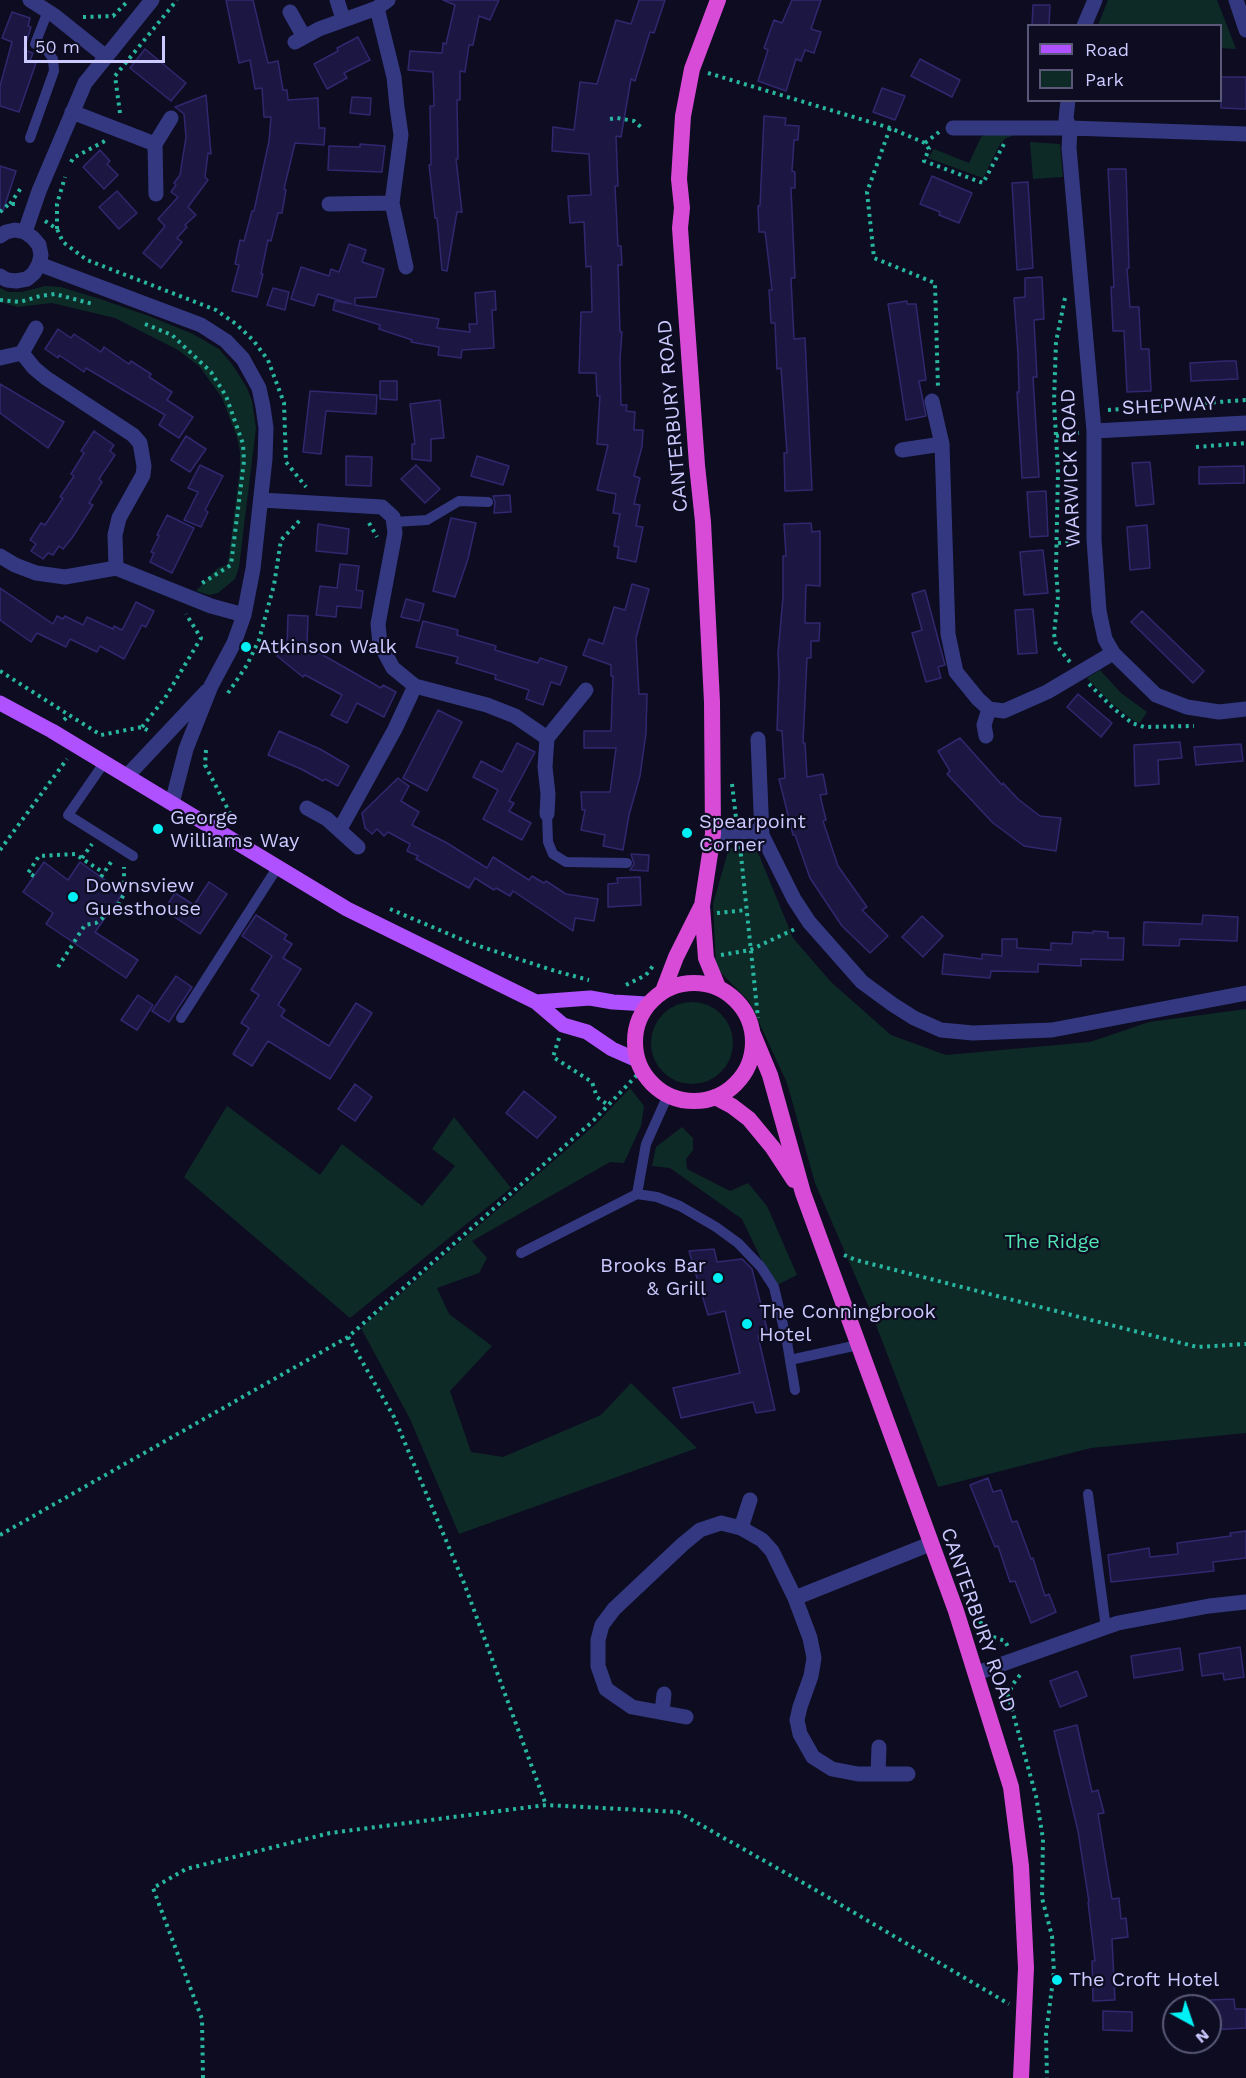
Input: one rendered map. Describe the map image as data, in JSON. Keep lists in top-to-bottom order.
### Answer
{
  "streets": {
    "highway": ["CANTERBURY ROAD"],
    "street": ["SHEPWAY", "WARWICK ROAD"]
  },
  "crossings": [
    ["SHEPWAY", "WARWICK ROAD"]
  ],
  "parks": ["The Ridge"],
  "places": [
    "Atkinson Walk",
    "George Williams Way",
    "Spearpoint Corner",
    "Downsview Guesthouse",
    "Brooks Bar & Grill",
    "The Conningbrook Hotel",
    "The Croft Hotel"
  ],
  "legend": ["Road", "Park"],
  "scale_bar": "50 m",
  "north": "bottom right"
}
